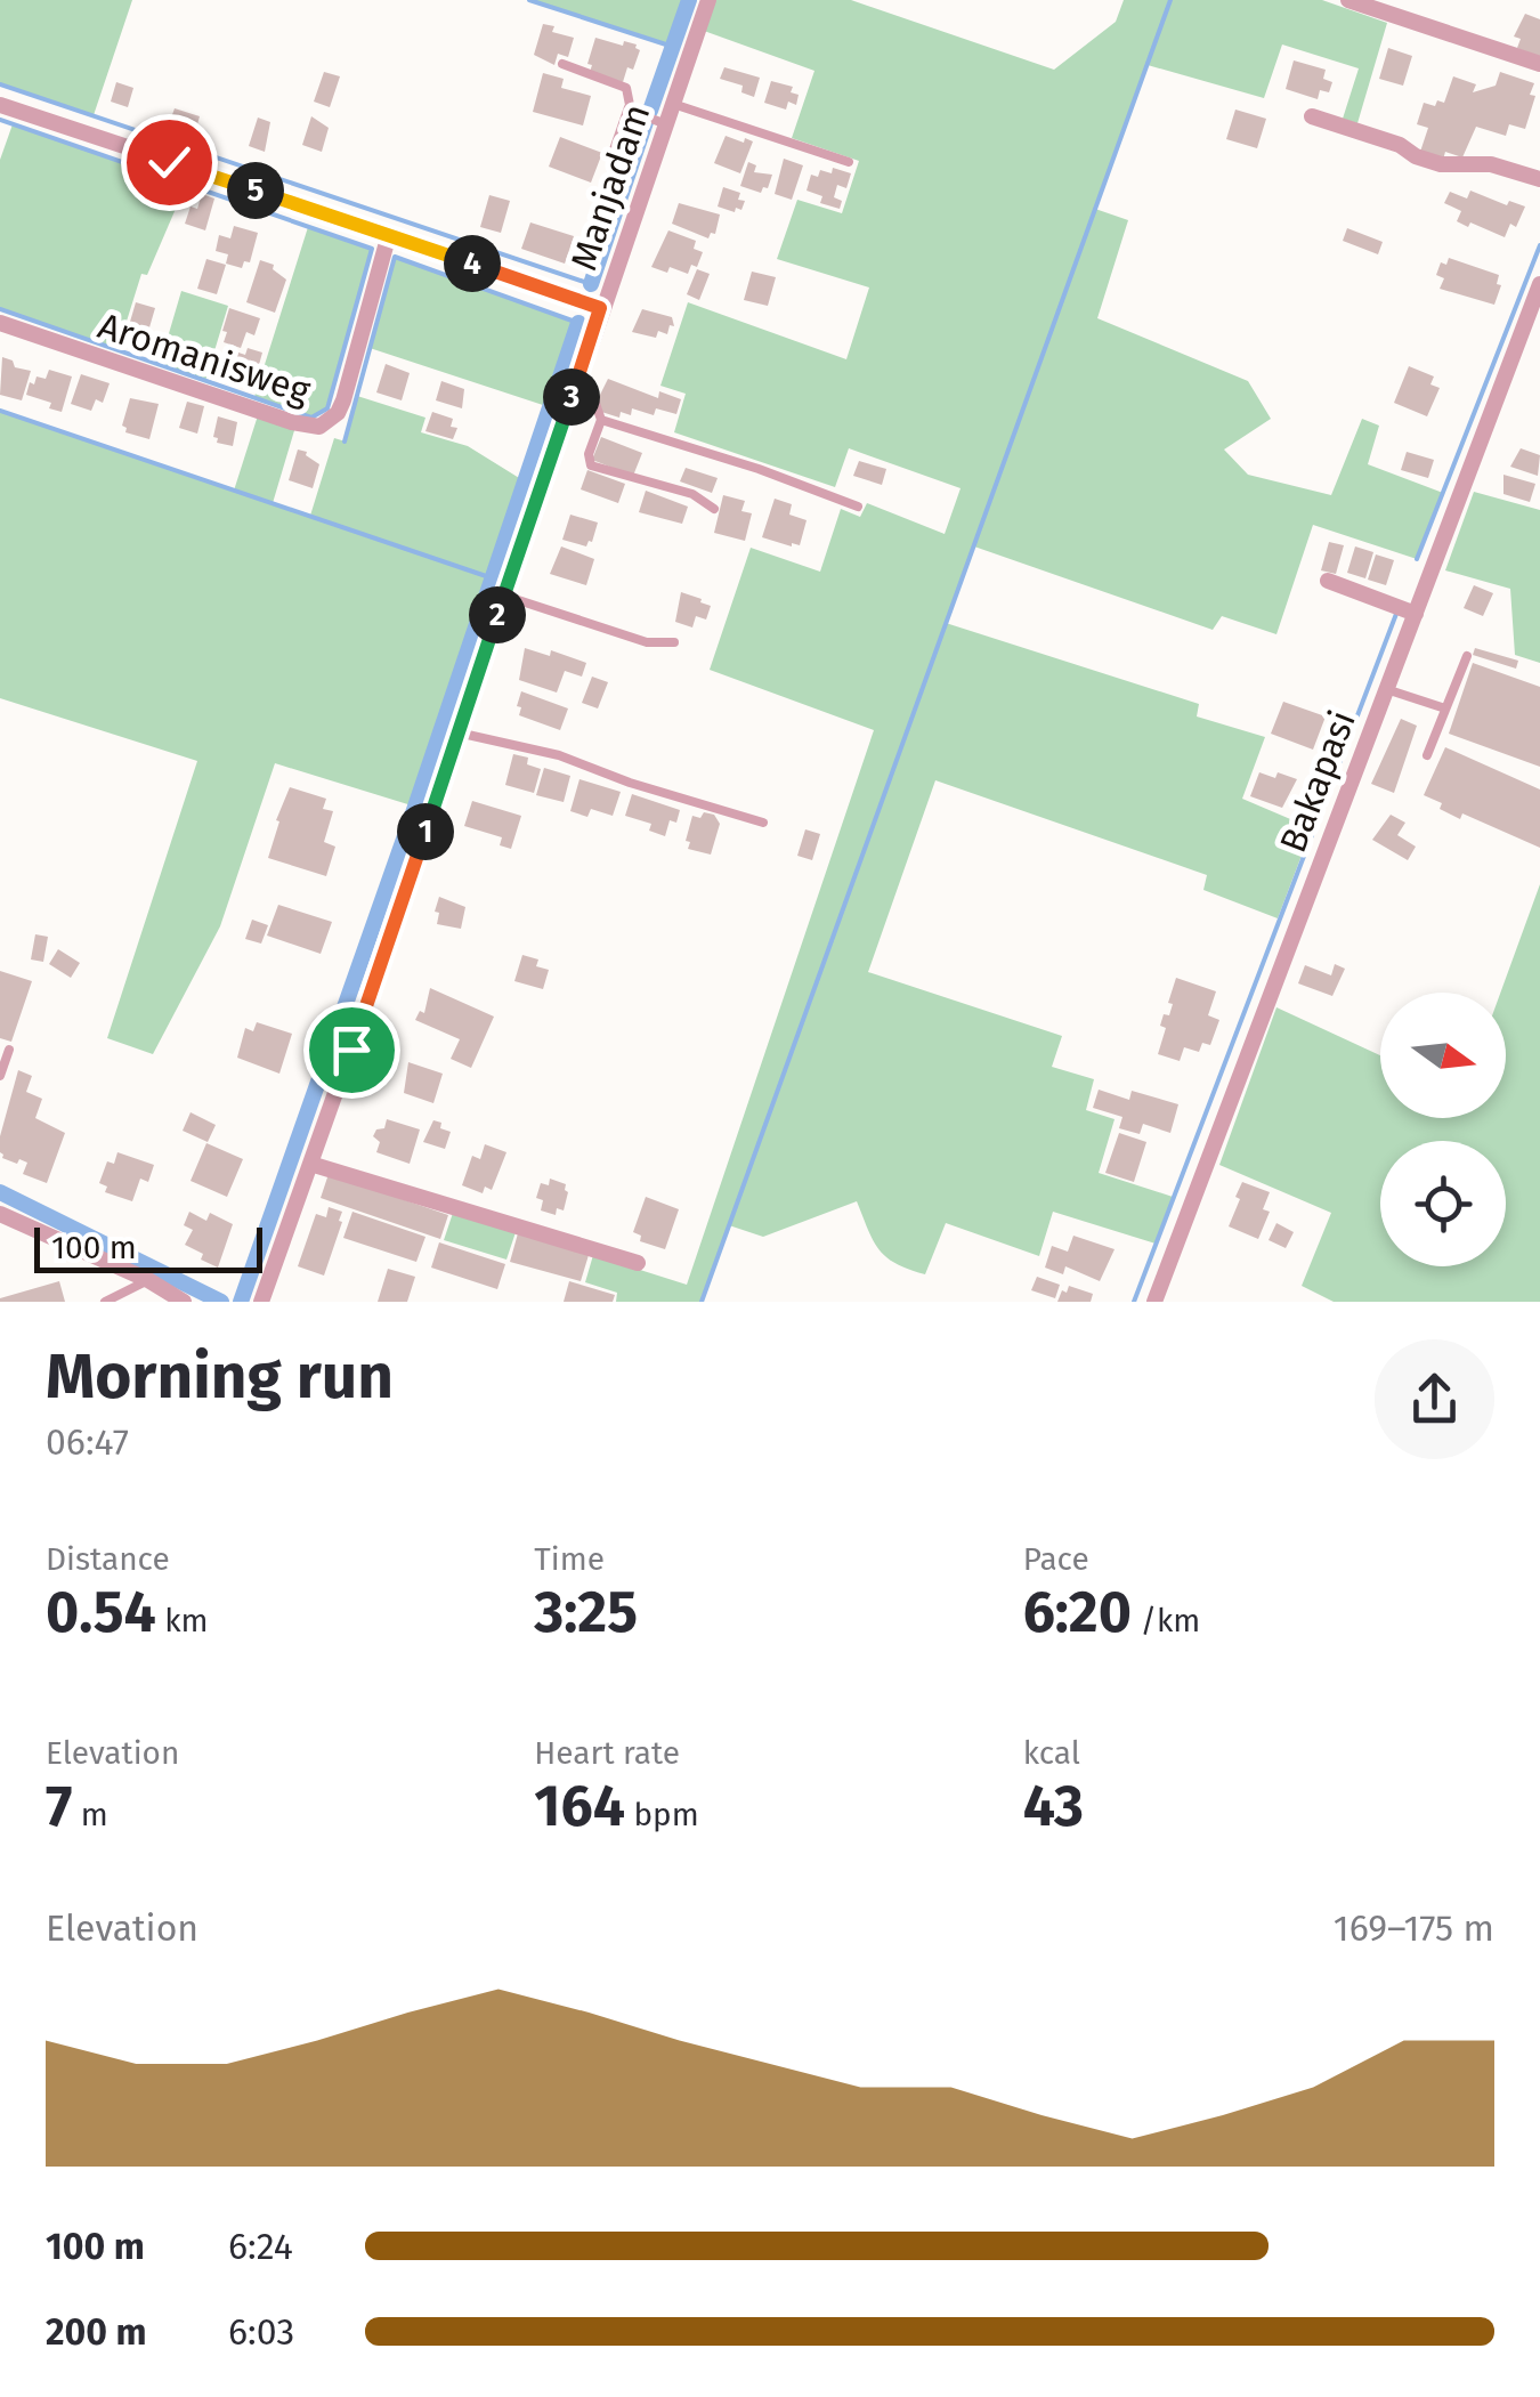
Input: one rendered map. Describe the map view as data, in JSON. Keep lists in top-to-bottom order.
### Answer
{
  "streets": {
    "street": ["Manjadam", "Aromanisweg", "Bakapasi"]
  },
  "scale_bar": "100 m",
  "north": "right",
  "page": {
    "pins": [
      "5",
      "4",
      "3",
      "2",
      "1"
    ],
    "scale": "100 m",
    "heading": ["Morning run", "06:47"],
    "stats": [
      ["Distance", "0.54 km"],
      ["Time", "3:25"],
      ["Pace", "6:20 /km"],
      ["Elevation", "7 m"],
      ["Heart rate", "164 bpm"],
      ["kcal", "43"]
    ],
    "chart": ["Elevation", "169–175 m"],
    "list": [
      {
        "name": "100 m",
        "note": "6:24"
      },
      {
        "name": "200 m",
        "note": "6:03"
      }
    ]
  }
}
